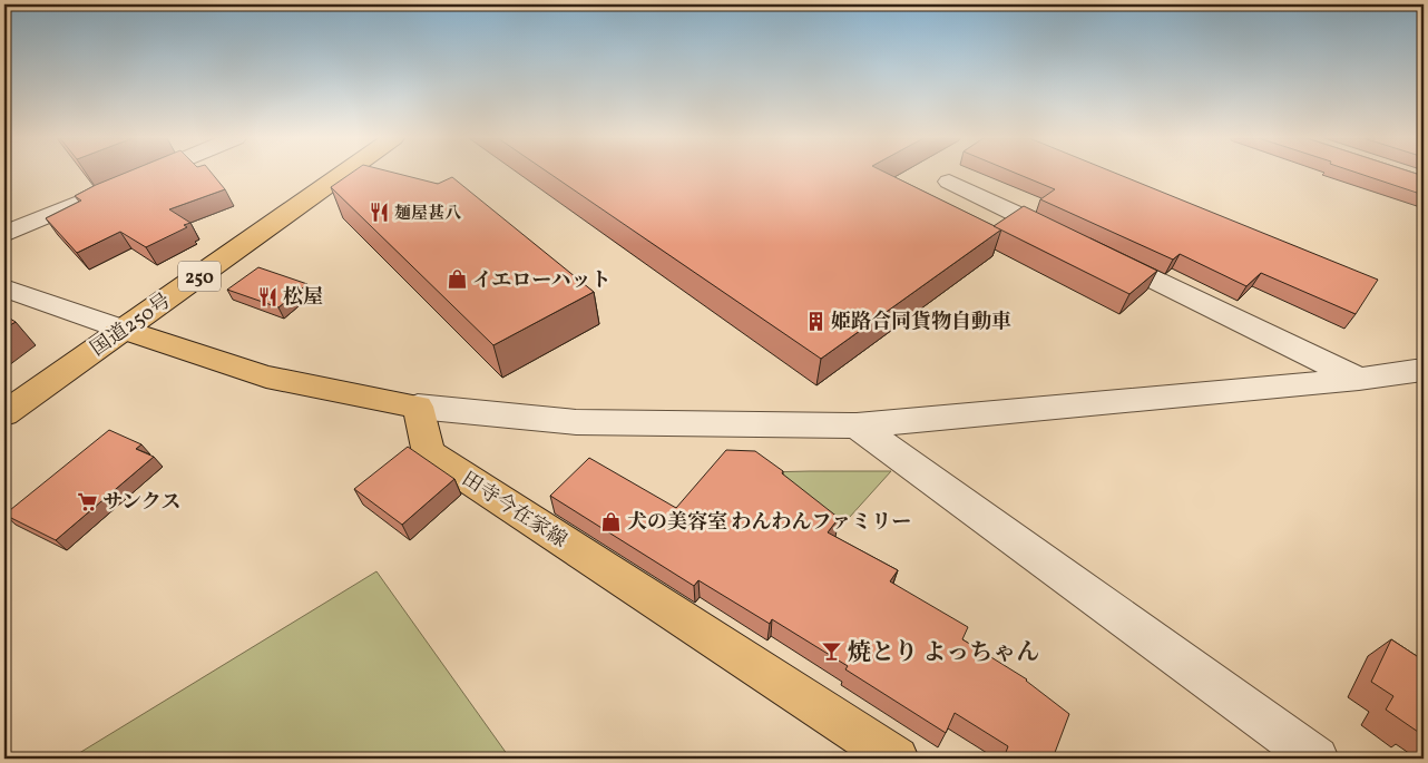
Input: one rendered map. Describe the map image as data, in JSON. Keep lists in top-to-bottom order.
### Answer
{
  "streets": {
    "main road": ["250", "国道250号", "田寺今在家線"]
  },
  "places": {
    "restaurant": ["麺屋甚八", "松屋"],
    "shop": ["イエローハット", "犬の美容室 わんわんファミリー"],
    "building": ["姫路合同貨物自動車"],
    "supermarket": ["サンクス"],
    "bar": ["焼とり よっちゃん"]
  }
}
